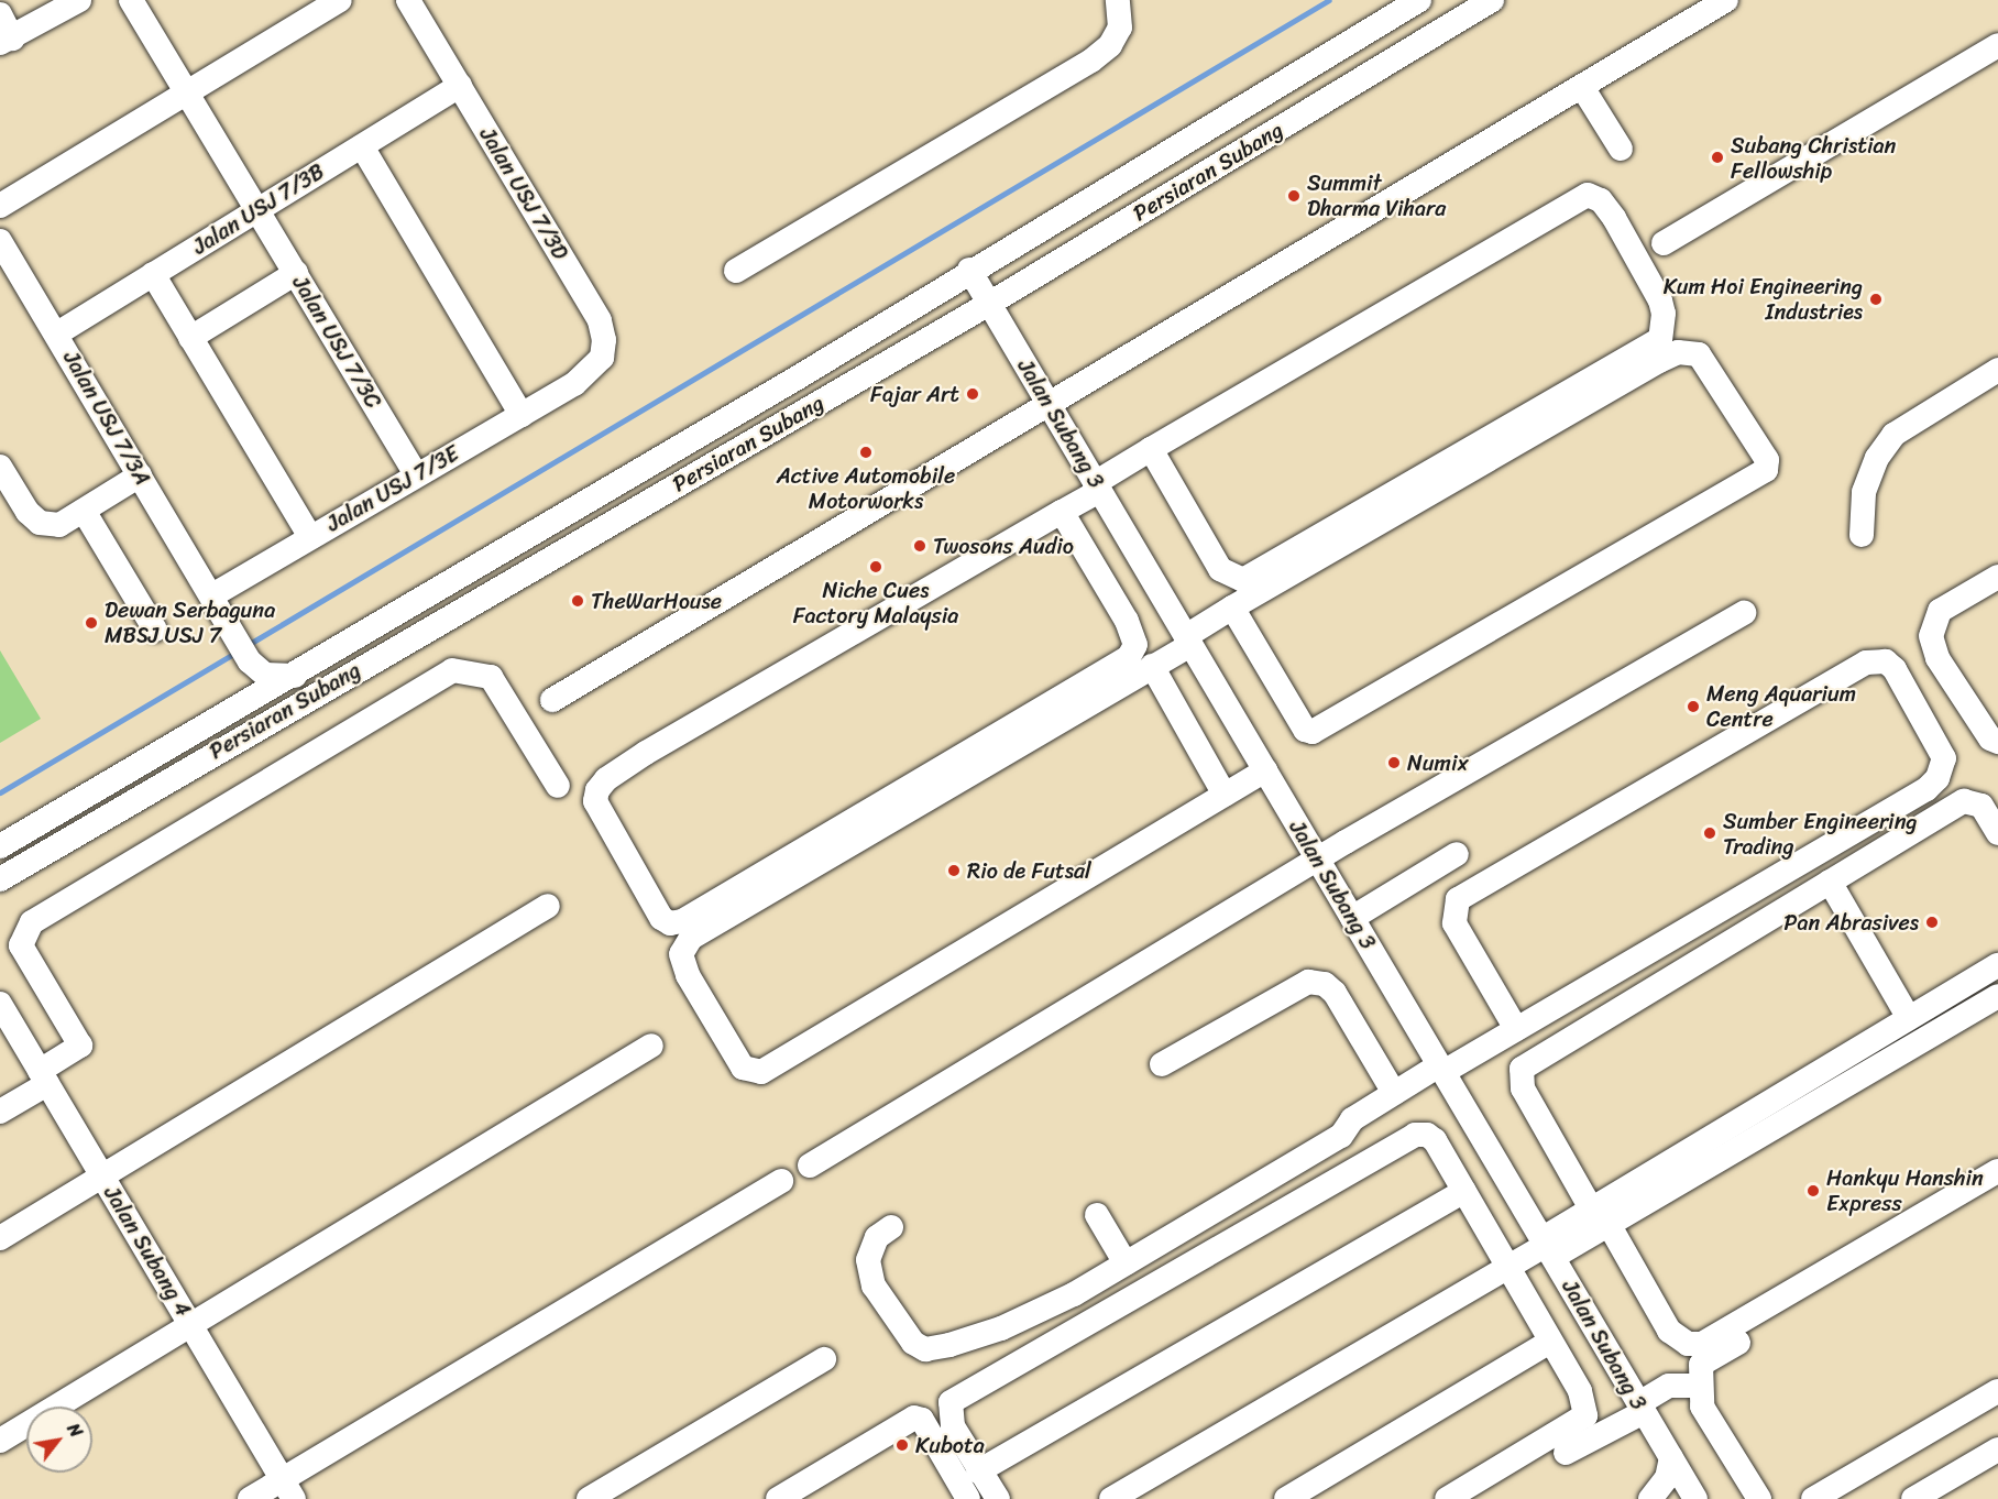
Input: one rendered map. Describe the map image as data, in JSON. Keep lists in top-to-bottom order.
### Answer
{
  "streets": {
    "street": [
      "Persiaran Subang",
      "Jalan USJ 7/3D",
      "Jalan USJ 7/3B",
      "Jalan USJ 7/3C",
      "Jalan USJ 7/3A",
      "Jalan Subang 3",
      "Jalan USJ 7/3E",
      "Jalan Subang 4"
    ]
  },
  "crossings": [
    ["Persiaran Subang", "Jalan Subang 3"],
    ["Jalan USJ 7/3D", "Jalan USJ 7/3B"],
    ["Jalan USJ 7/3D", "Jalan USJ 7/3E"],
    ["Jalan USJ 7/3B", "Jalan USJ 7/3C"],
    ["Jalan USJ 7/3B", "Jalan USJ 7/3A"],
    ["Jalan USJ 7/3C", "Jalan USJ 7/3E"],
    ["Jalan USJ 7/3A", "Jalan USJ 7/3E"]
  ],
  "places": [
    "Subang Christian Fellowship",
    "Summit Dharma Vihara",
    "Kum Hoi Engineering Industries",
    "Fajar Art",
    "Active Automobile Motorworks",
    "Twosons Audio",
    "Niche Cues Factory Malaysia",
    "TheWarHouse",
    "Dewan Serbaguna MBSJ USJ 7",
    "Meng Aquarium Centre",
    "Numix",
    "Sumber Engineering Trading",
    "Rio de Futsal",
    "Pan Abrasives",
    "Hankyu Hanshin Express",
    "Kubota"
  ],
  "north": "top right"
}
